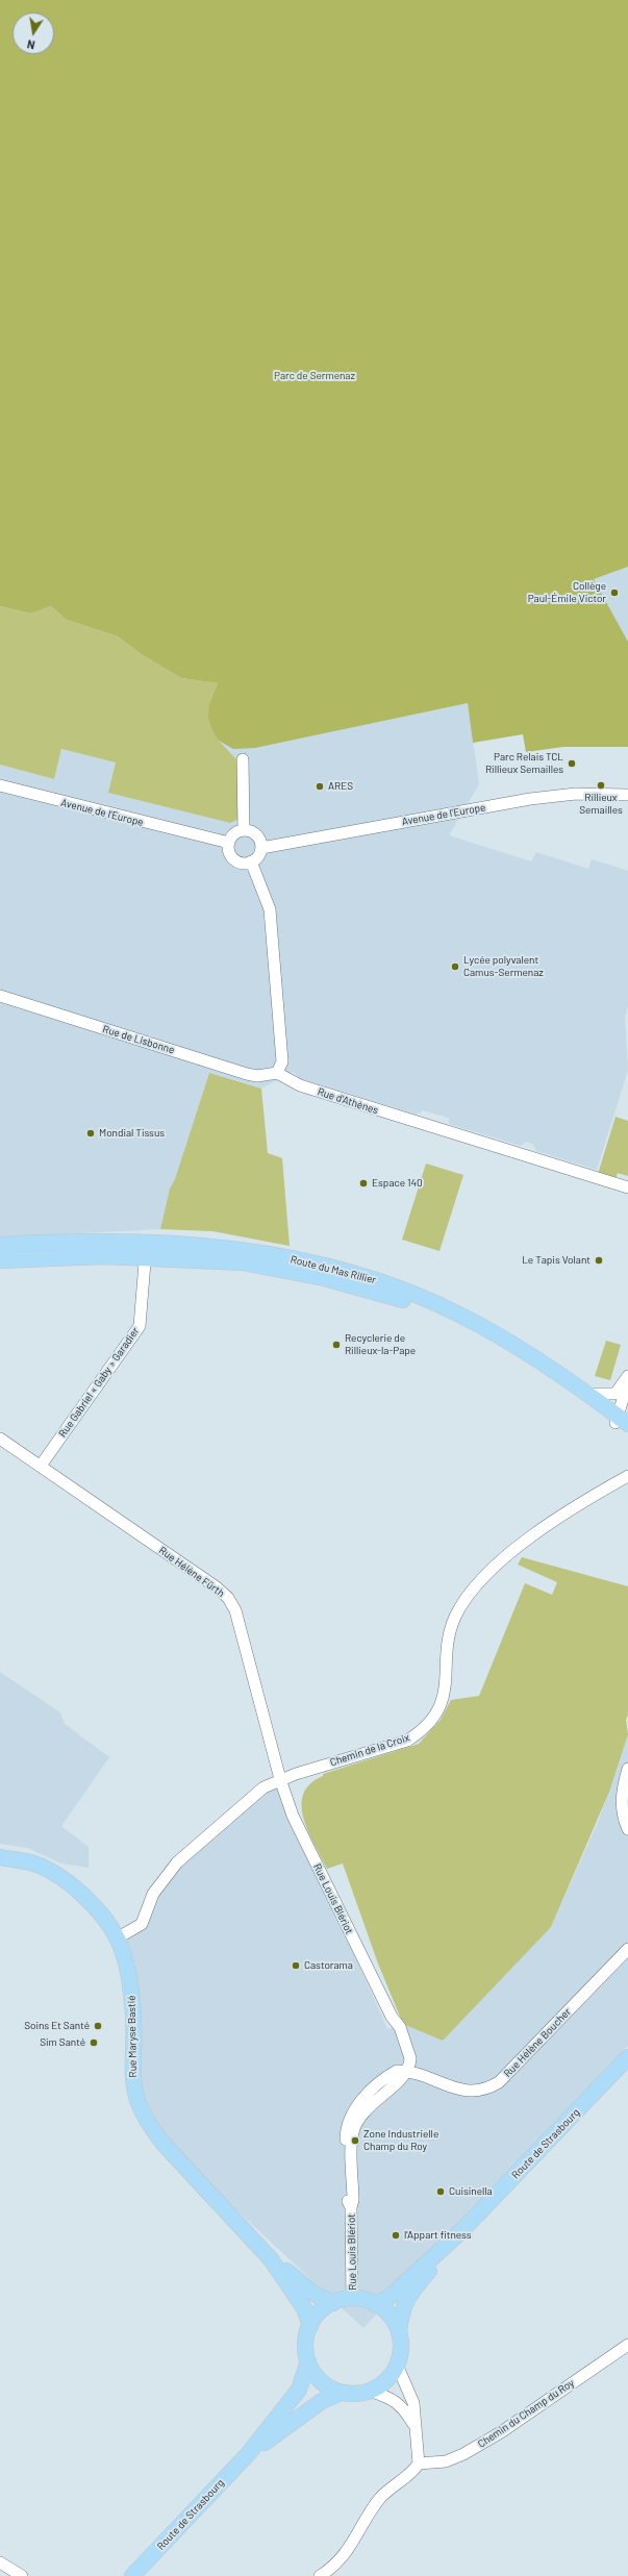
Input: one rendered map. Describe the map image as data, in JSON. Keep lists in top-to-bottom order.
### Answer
{
  "streets": {
    "main road": ["Route du Mas Rillier", "Rue Maryse Bastié", "Route de Strasbourg"],
    "street": [
      "Avenue de l'Europe",
      "Rue de Lisbonne",
      "Rue d'Athènes",
      "Rue Gabriel « Gaby » Garadier",
      "Rue Hélène Fürth",
      "Chemin de la Croix",
      "Rue Louis Blériot",
      "Rue Hélène Boucher",
      "Chemin du Champ du Roy"
    ]
  },
  "crossings": [
    ["Rue de Lisbonne", "Rue d'Athènes"],
    ["Route du Mas Rillier", "Rue Gabriel « Gaby » Garadier"],
    ["Rue Gabriel « Gaby » Garadier", "Rue Hélène Fürth"],
    ["Rue Hélène Fürth", "Chemin de la Croix"],
    ["Rue Hélène Fürth", "Rue Louis Blériot"],
    ["Chemin de la Croix", "Rue Louis Blériot"],
    ["Chemin de la Croix", "Rue Maryse Bastié"],
    ["Rue Louis Blériot", "Rue Maryse Bastié"],
    ["Rue Louis Blériot", "Rue Hélène Boucher"],
    ["Rue Louis Blériot", "Route de Strasbourg"],
    ["Rue Maryse Bastié", "Route de Strasbourg"]
  ],
  "parks": ["Parc de Sermenaz"],
  "places": [
    "Collège Paul-Émile Victor",
    "Parc Relais TCL Rillieux Semailles",
    "Rillieux Semailles",
    "ARES",
    "Lycée polyvalent Camus-Sermenaz",
    "Mondial Tissus",
    "Espace 140",
    "Le Tapis Volant",
    "Recyclerie de Rillieux-la-Pape",
    "Castorama",
    "Soins Et Santé",
    "Sim Santé",
    "Zone Industrielle Champ du Roy",
    "Cuisinella",
    "l'Appart fitness"
  ],
  "north": "bottom"
}
